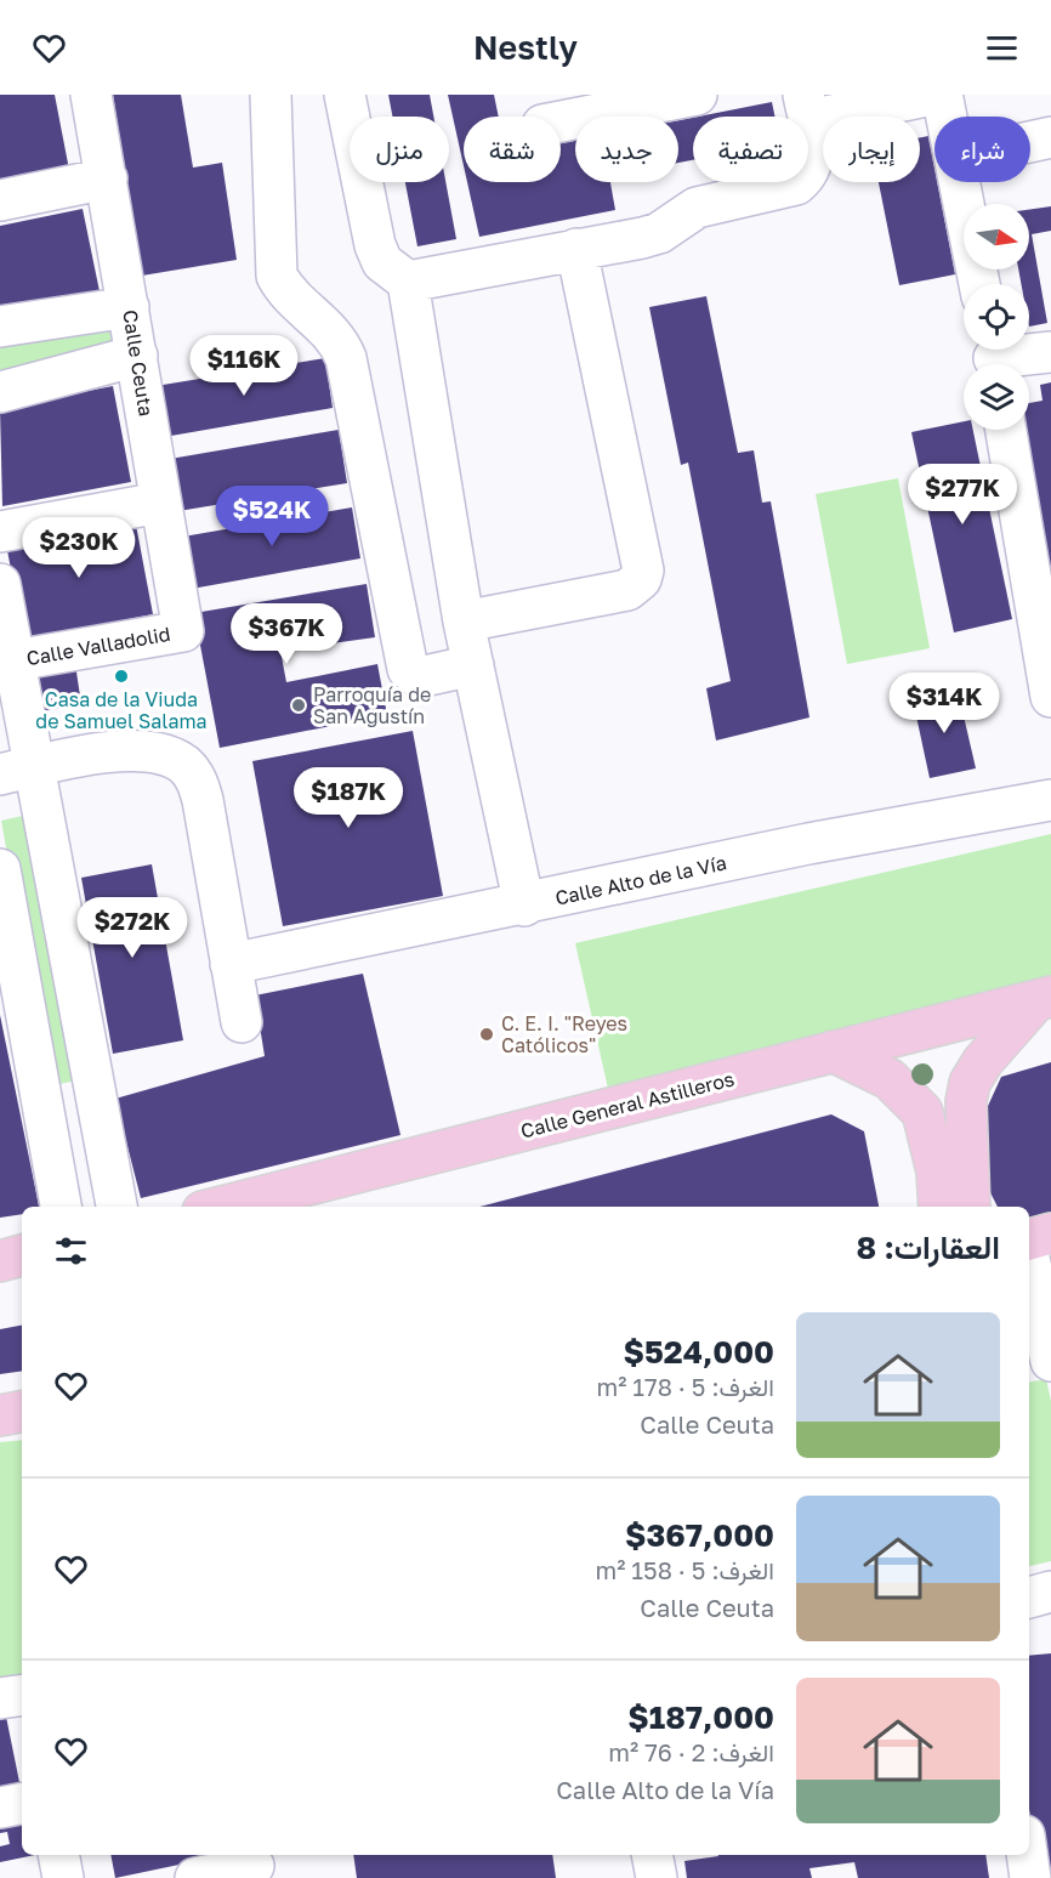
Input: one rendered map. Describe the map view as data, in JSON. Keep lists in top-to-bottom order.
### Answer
{
  "streets": {
    "main road": ["Calle General Astilleros"],
    "street": ["Calle Ceuta", "Calle Valladolid", "Calle Alto de la Vía"]
  },
  "crossings": [
    ["Calle Ceuta", "Calle Valladolid"]
  ],
  "places": ["Casa de la Viuda de Samuel Salama", "Parroquía de San Agustín", "C. E. I. \"Reyes Católicos\""],
  "north": "right",
  "page": {
    "header": "Nestly",
    "chip": [
      "شراء",
      "إيجار",
      "تصفية",
      "جديد",
      "شقة",
      "منزل"
    ],
    "price": [
      "$116K",
      "$277K",
      "$524K",
      "$230K",
      "$367K",
      "$314K",
      "$187K",
      "$272K"
    ],
    "heading": "العقارات: 8",
    "list": [
      {
        "name": "$524,000",
        "note": "الغرف: 5 · 178 m² · Calle Ceuta"
      },
      {
        "name": "$367,000",
        "note": "الغرف: 5 · 158 m² · Calle Ceuta"
      },
      {
        "name": "$187,000",
        "note": "الغرف: 2 · 76 m² · Calle Alto de la Vía"
      }
    ]
  }
}
